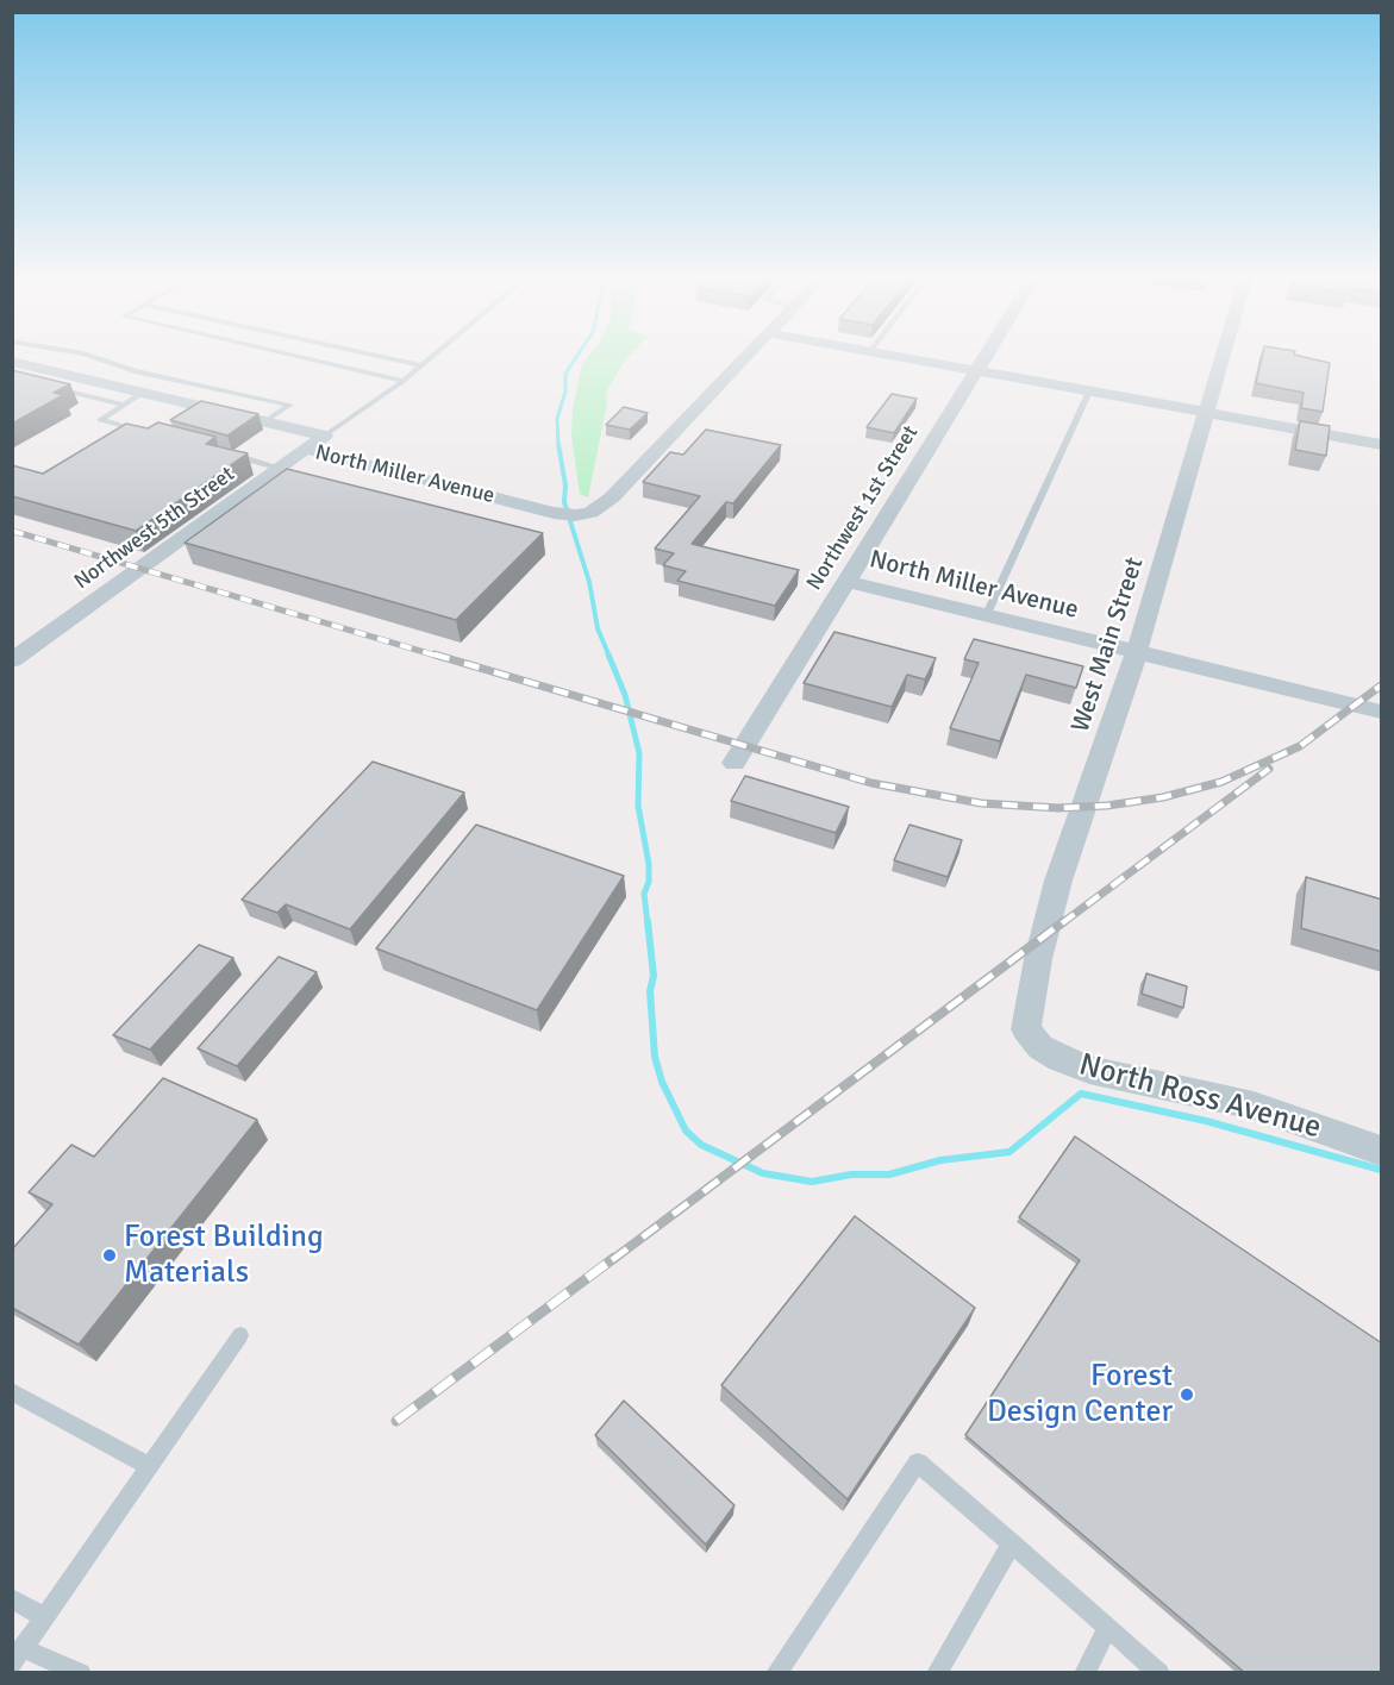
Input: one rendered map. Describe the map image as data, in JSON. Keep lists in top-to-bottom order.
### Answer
{
  "streets": {
    "street": [
      "North Miller Avenue",
      "Northwest 1st Street",
      "Northwest 5th Street",
      "West Main Street",
      "North Ross Avenue"
    ]
  },
  "crossings": [
    ["North Miller Avenue", "Northwest 1st Street"],
    ["North Miller Avenue", "Northwest 5th Street"],
    ["North Miller Avenue", "West Main Street"],
    ["West Main Street", "North Ross Avenue"]
  ],
  "places": ["Forest Building Materials", "Forest Design Center"]
}
